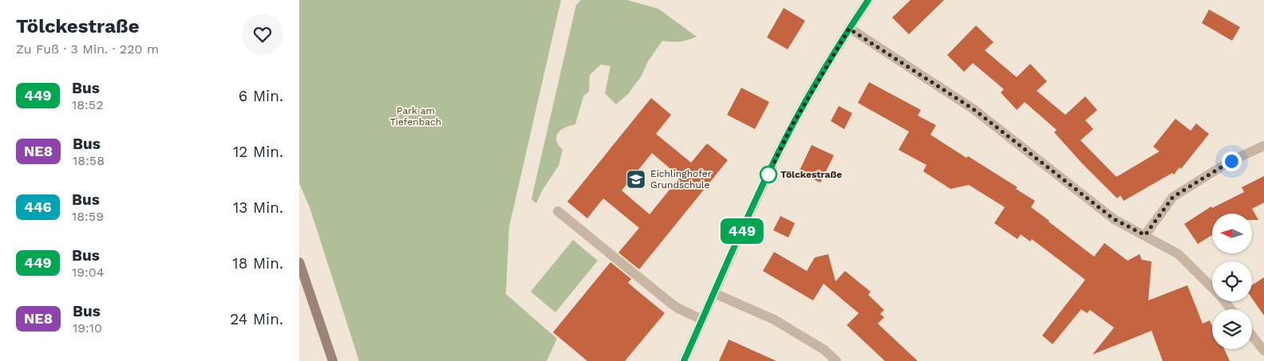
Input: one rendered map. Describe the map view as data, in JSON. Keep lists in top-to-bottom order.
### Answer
{
  "parks": ["Park am Tiefenbach"],
  "places": {
    "other": ["Tölckestraße"],
    "school or university": ["Eichlinghofer Grundschule"]
  },
  "lines": ["bus line 449"],
  "north": "left",
  "page": {
    "heading": ["Tölckestraße", "Zu Fuß · 3 Min. · 220 m"],
    "on_map": "449",
    "list": [
      {
        "mark": "449",
        "name": "Bus",
        "note": "18:52",
        "value": "6 Min."
      },
      {
        "mark": "NE8",
        "name": "Bus",
        "note": "18:58",
        "value": "12 Min."
      },
      {
        "mark": "446",
        "name": "Bus",
        "note": "18:59",
        "value": "13 Min."
      },
      {
        "mark": "449",
        "name": "Bus",
        "note": "19:04",
        "value": "18 Min."
      },
      {
        "mark": "NE8",
        "name": "Bus",
        "note": "19:10",
        "value": "24 Min."
      }
    ]
  }
}
